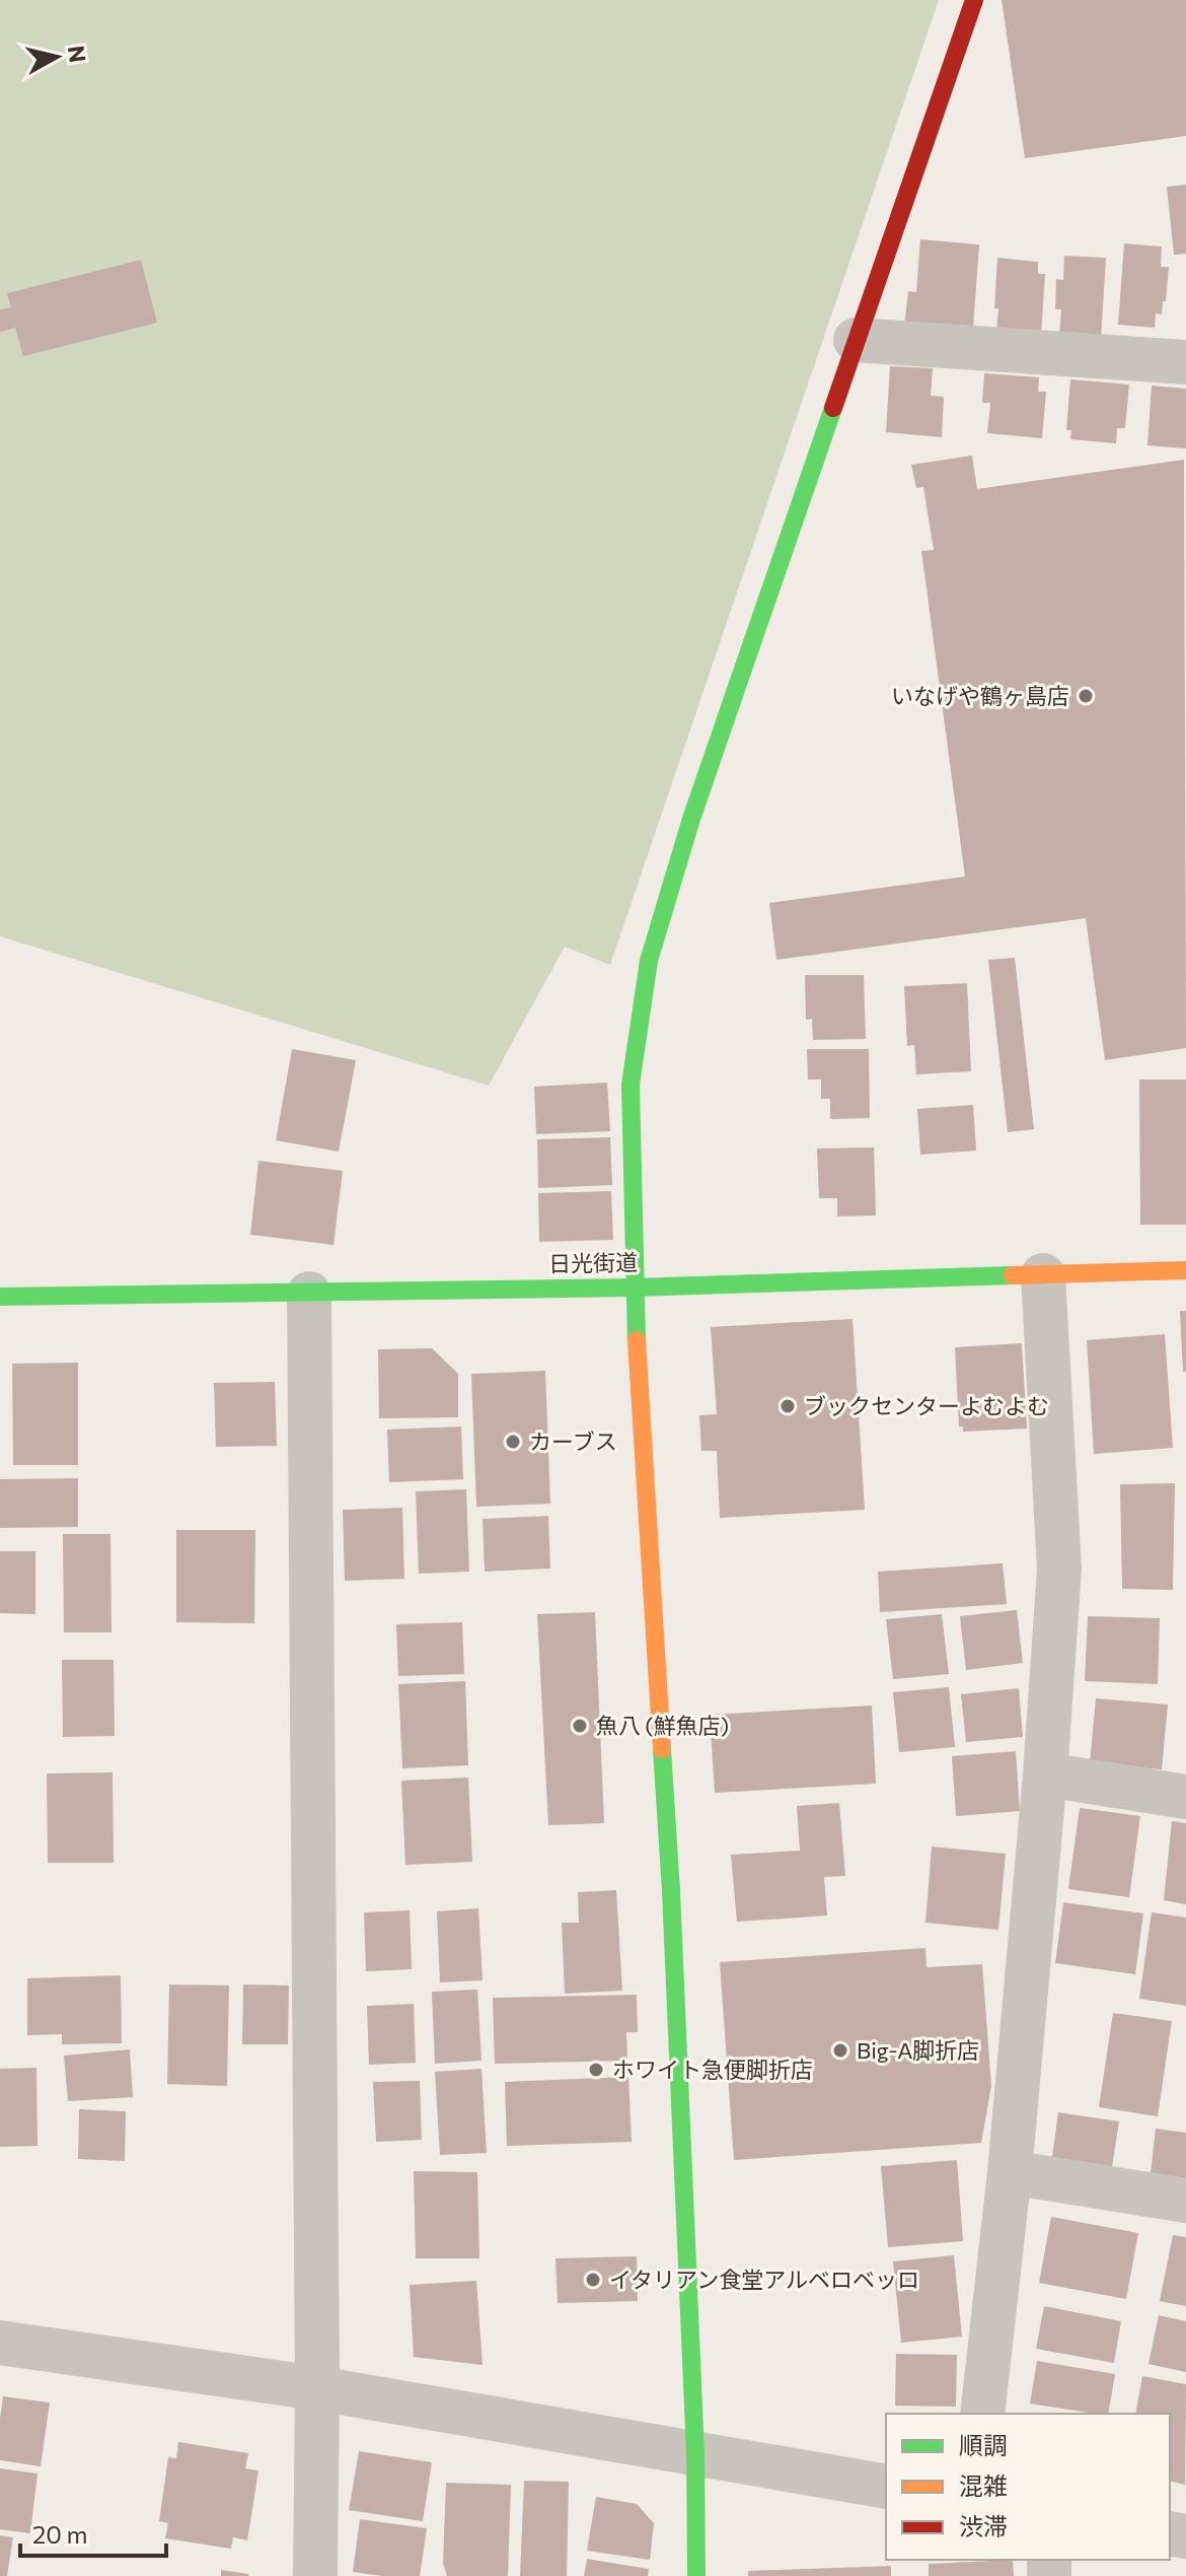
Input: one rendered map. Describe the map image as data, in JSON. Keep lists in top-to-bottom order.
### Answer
{
  "streets": {
    "street": ["日光街道"]
  },
  "places": [
    "いなげや鶴ヶ島店",
    "ブックセンターよむよむ",
    "カーブス",
    "魚八 (鮮魚店)",
    "Big-A脚折店",
    "ホワイト急便脚折店",
    "イタリアン食堂アルベロベッロ"
  ],
  "legend": ["順調", "混雑", "渋滞"],
  "scale_bar": "20 m",
  "north": "right"
}
